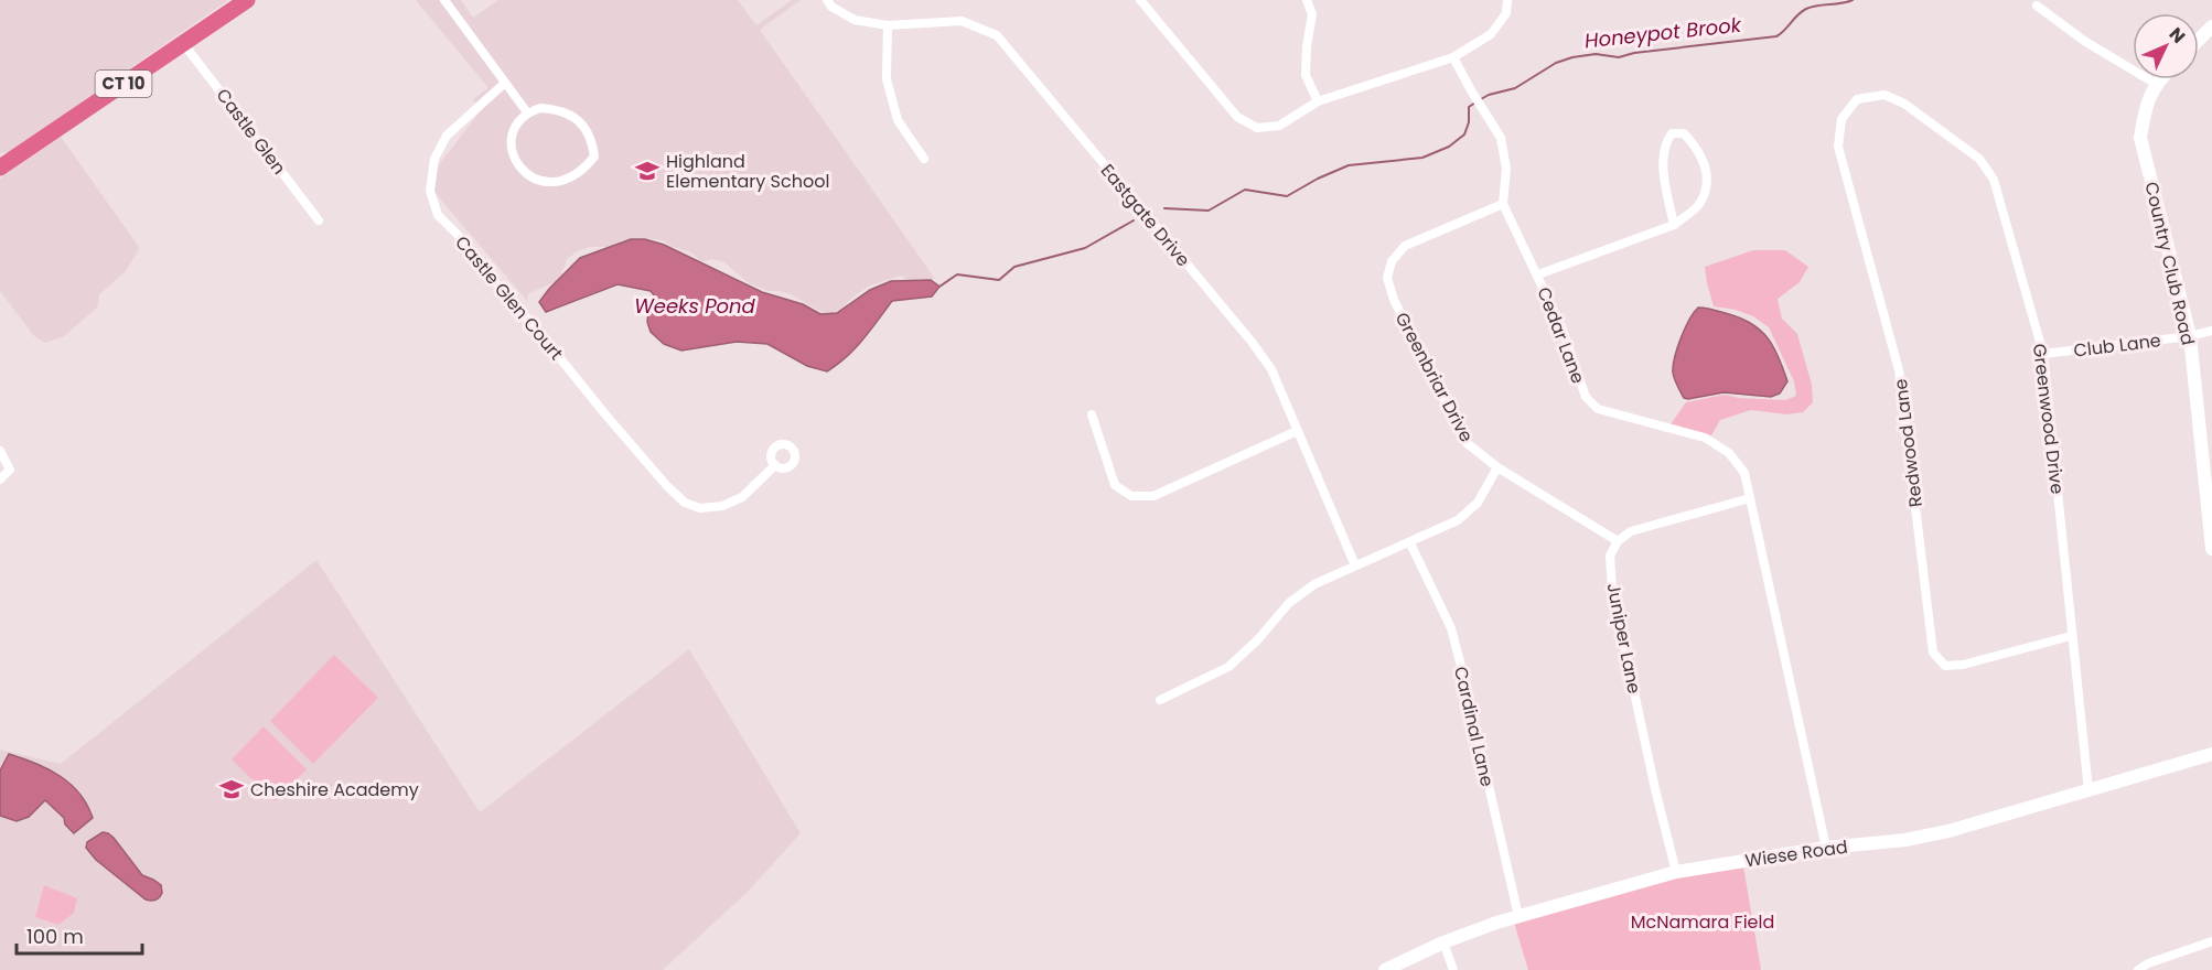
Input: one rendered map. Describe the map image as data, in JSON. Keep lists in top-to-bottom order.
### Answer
{
  "streets": {
    "highway": ["CT 10"],
    "street": [
      "Castle Glen",
      "Eastgate Drive",
      "Country Club Road",
      "Castle Glen Court",
      "Cedar Lane",
      "Club Lane",
      "Greenbriar Drive",
      "Greenwood Drive",
      "Redwood Lane",
      "Juniper Lane",
      "Cardinal Lane",
      "Wiese Road"
    ]
  },
  "crossings": [
    ["CT 10", "Castle Glen"],
    ["Country Club Road", "Club Lane"],
    ["Cedar Lane", "Greenbriar Drive"],
    ["Cedar Lane", "Wiese Road"],
    ["Club Lane", "Greenwood Drive"],
    ["Greenbriar Drive", "Juniper Lane"],
    ["Greenwood Drive", "Redwood Lane"],
    ["Greenwood Drive", "Wiese Road"],
    ["Juniper Lane", "Wiese Road"],
    ["Cardinal Lane", "Wiese Road"]
  ],
  "water": ["Honeypot Brook", "Weeks Pond"],
  "parks": ["McNamara Field"],
  "places": {
    "school or university": ["Highland Elementary School", "Cheshire Academy"]
  },
  "scale_bar": "100 m",
  "north": "top right"
}
